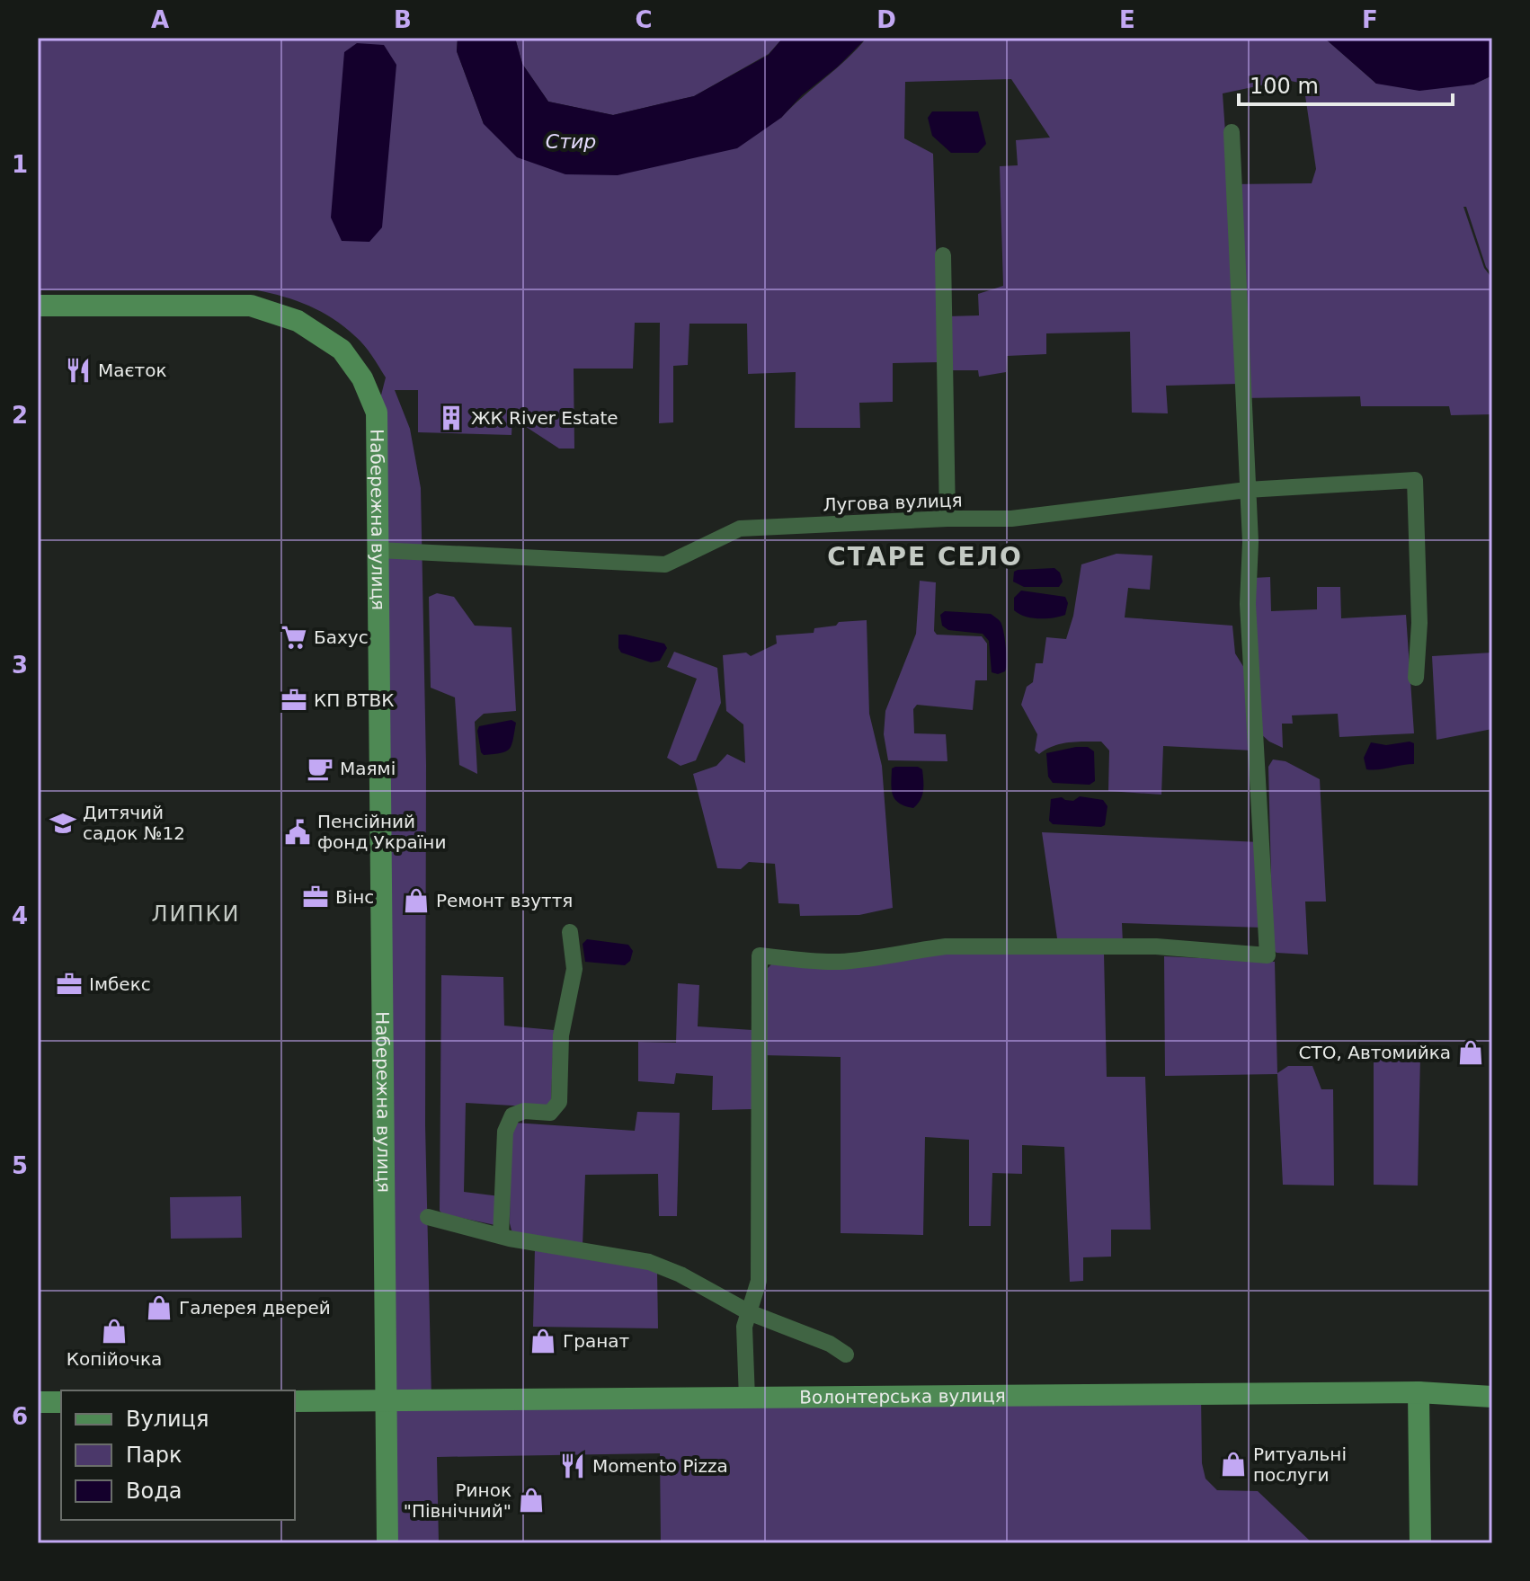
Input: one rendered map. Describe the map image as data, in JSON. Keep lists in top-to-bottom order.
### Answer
{
  "streets": {
    "street": ["Лугова вулиця", "Набережна вулиця", "Волонтерська вулиця"]
  },
  "crossings": [
    ["Лугова вулиця", "Набережна вулиця"],
    ["Набережна вулиця", "Волонтерська вулиця"]
  ],
  "districts": ["СТАРЕ СЕЛО", "ЛИПКИ"],
  "water": ["Стир"],
  "places": {
    "restaurant": ["Маєток", "Momento Pizza"],
    "building": ["ЖК River Estate"],
    "supermarket": ["Бахус"],
    "office": ["КП ВТВК", "Вінс", "Імбекс"],
    "cafe": ["Маямі"],
    "school or university": ["Дитячий садок №12"],
    "public building": ["Пенсійний фонд України"],
    "shop": [
      "Ремонт взуття",
      "СТО, Автомийка",
      "Галерея дверей",
      "Копійочка",
      "Гранат",
      "Ритуальні послуги",
      "Ринок \"Північний\""
    ]
  },
  "legend": ["Вулиця", "Парк", "Вода"],
  "scale_bar": "100 m",
  "grid": {
    "columns": [
      "A",
      "B",
      "C",
      "D",
      "E",
      "F"
    ],
    "rows": [
      "1",
      "2",
      "3",
      "4",
      "5",
      "6"
    ]
  }
}
